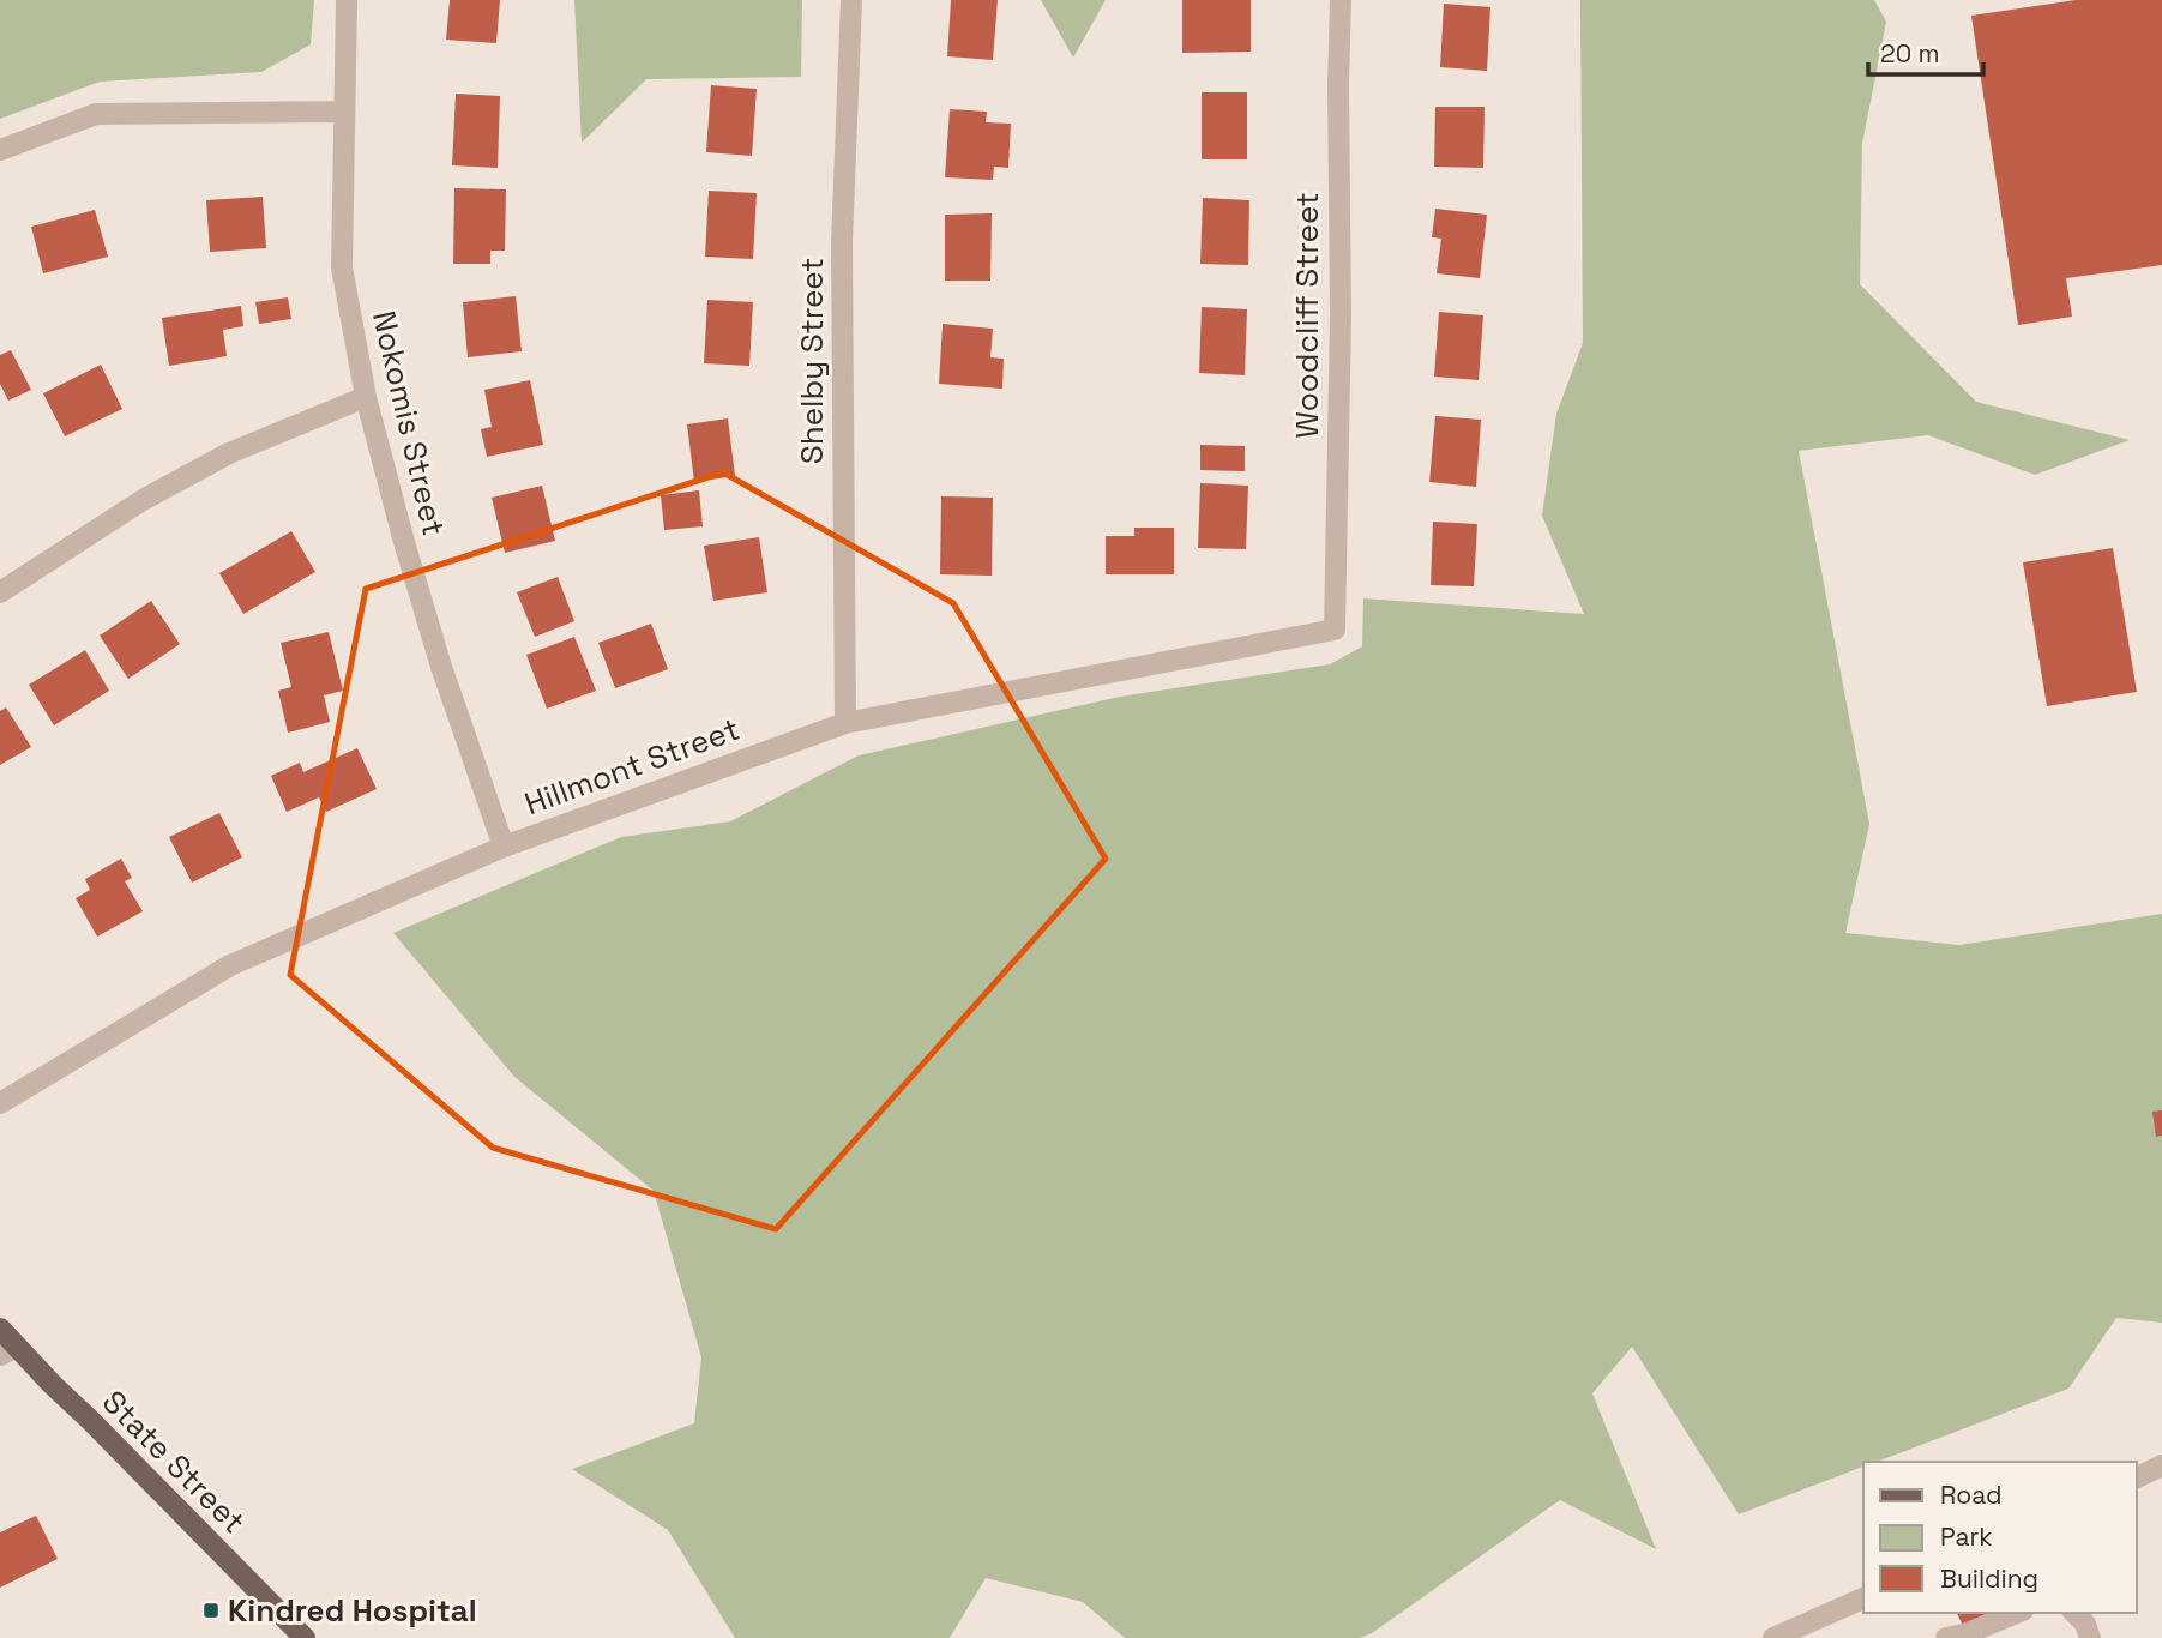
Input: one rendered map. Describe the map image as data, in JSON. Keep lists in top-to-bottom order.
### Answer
{
  "streets": {
    "main road": ["State Street"],
    "street": [
      "Woodcliff Street",
      "Shelby Street",
      "Nokomis Street",
      "Hillmont Street"
    ]
  },
  "crossings": [
    ["Woodcliff Street", "Hillmont Street"],
    ["Shelby Street", "Hillmont Street"],
    ["Nokomis Street", "Hillmont Street"]
  ],
  "places": {
    "transit": ["Kindred Hospital"]
  },
  "legend": ["Road", "Park", "Building"],
  "scale_bar": "20 m"
}
